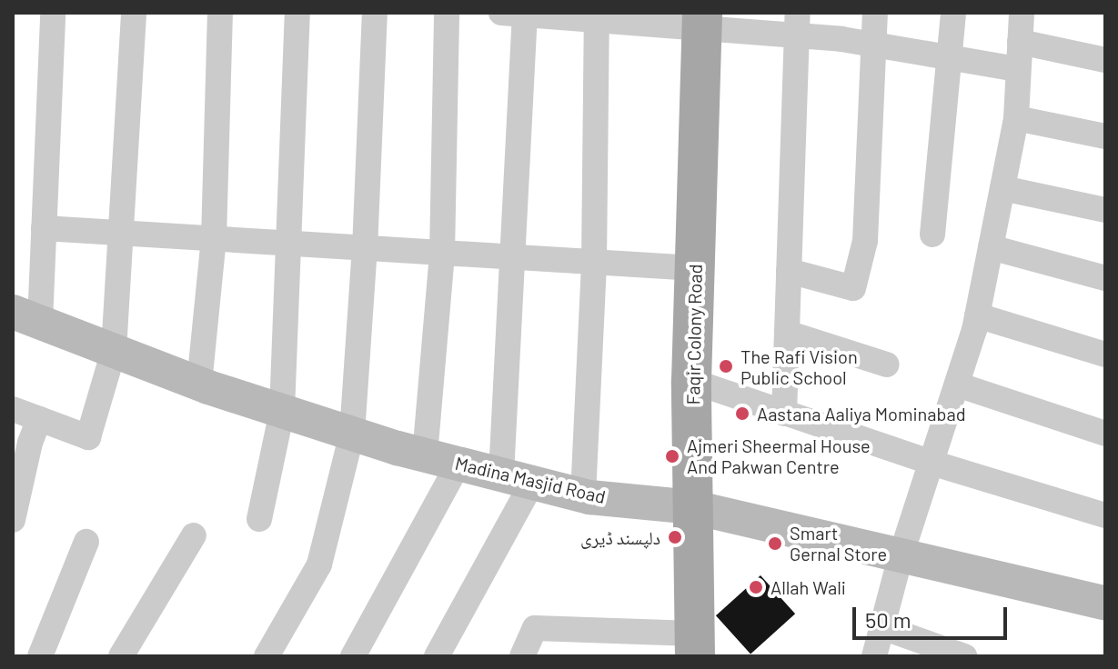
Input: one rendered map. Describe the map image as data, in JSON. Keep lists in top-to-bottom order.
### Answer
{
  "streets": {
    "main road": ["Faqir Colony Road"],
    "street": ["Madina Masjid Road"]
  },
  "crossings": [
    ["Faqir Colony Road", "Madina Masjid Road"]
  ],
  "places": [
    "The Rafi Vision Public School",
    "Aastana Aaliya Mominabad",
    "Ajmeri Sheermal House And Pakwan Centre",
    "دلپسند ڈیری",
    "Smart Gernal Store",
    "Allah Wali"
  ],
  "scale_bar": "50 m"
}
